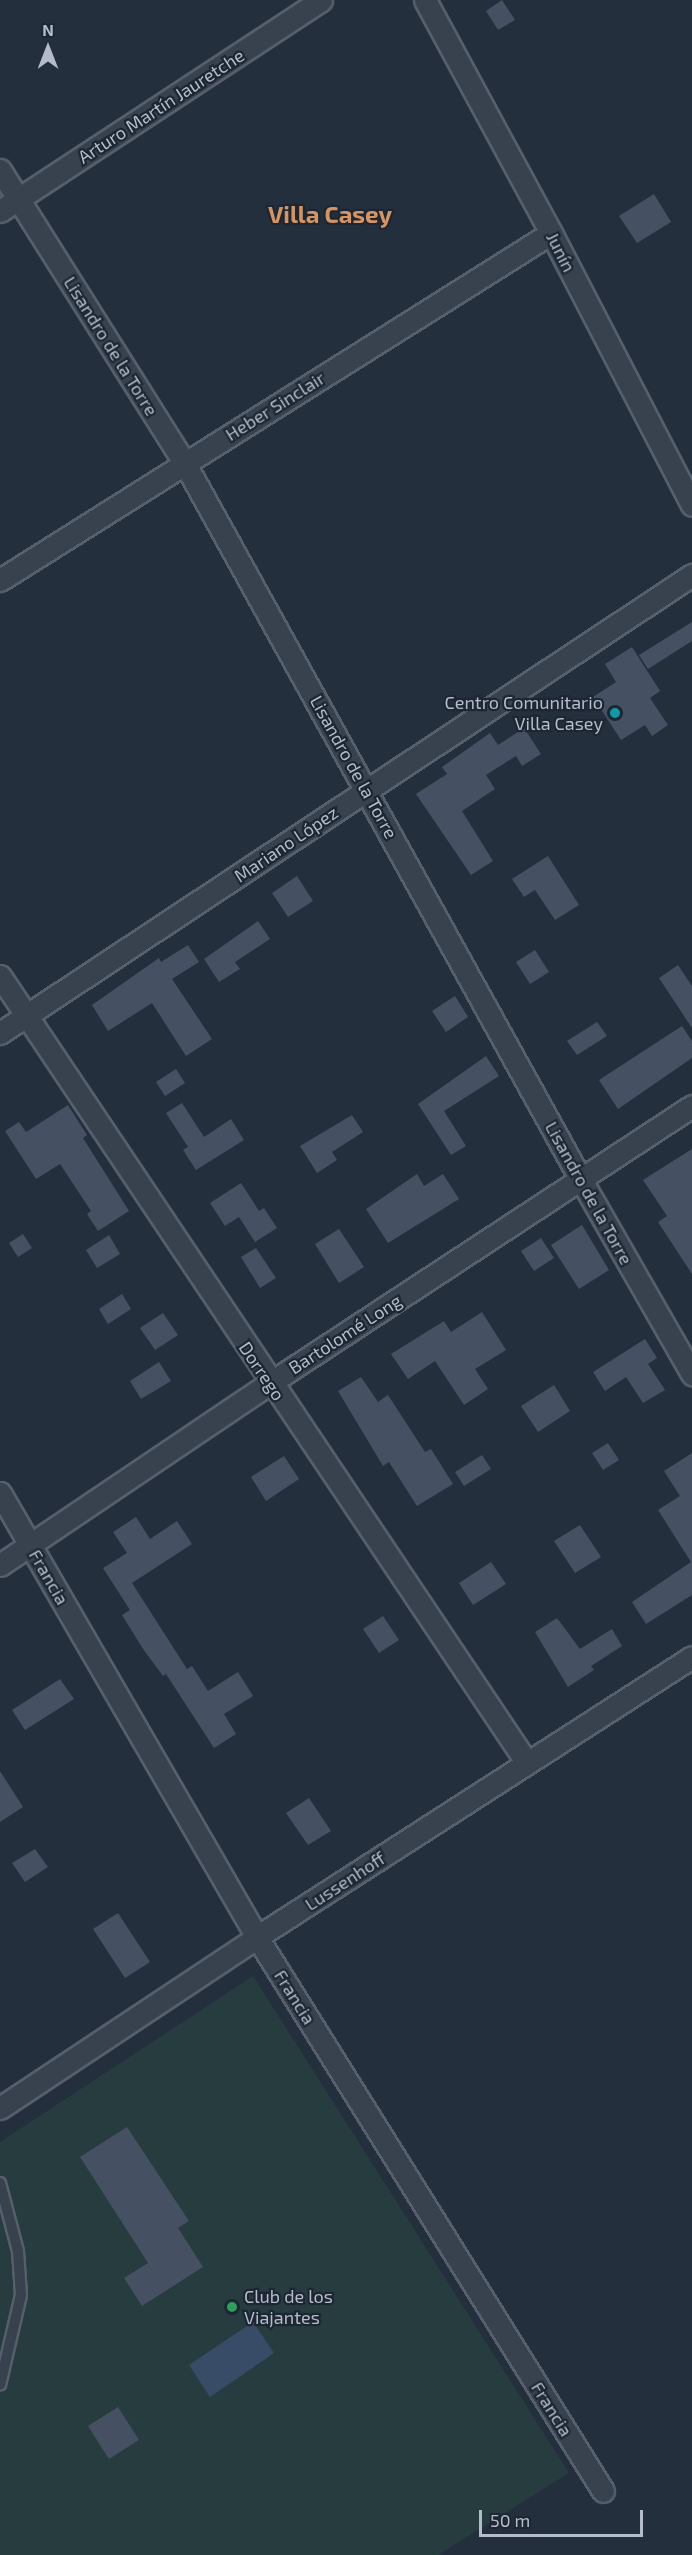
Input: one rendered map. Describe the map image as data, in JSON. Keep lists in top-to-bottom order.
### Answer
{
  "streets": {
    "street": [
      "Arturo Martín Jauretche",
      "Junín",
      "Lisandro de la Torre",
      "Heber Sinclair",
      "Mariano López",
      "Bartolomé Long",
      "Dorrego",
      "Francia",
      "Lussenhoff"
    ]
  },
  "crossings": [
    ["Arturo Martín Jauretche", "Lisandro de la Torre"],
    ["Junín", "Heber Sinclair"],
    ["Lisandro de la Torre", "Heber Sinclair"],
    ["Lisandro de la Torre", "Mariano López"],
    ["Lisandro de la Torre", "Bartolomé Long"],
    ["Mariano López", "Dorrego"],
    ["Bartolomé Long", "Dorrego"],
    ["Bartolomé Long", "Francia"],
    ["Dorrego", "Lussenhoff"],
    ["Francia", "Lussenhoff"]
  ],
  "districts": ["Villa Casey"],
  "places": ["Centro Comunitario Villa Casey", "Club de los Viajantes"],
  "scale_bar": "50 m",
  "north": "top"
}
